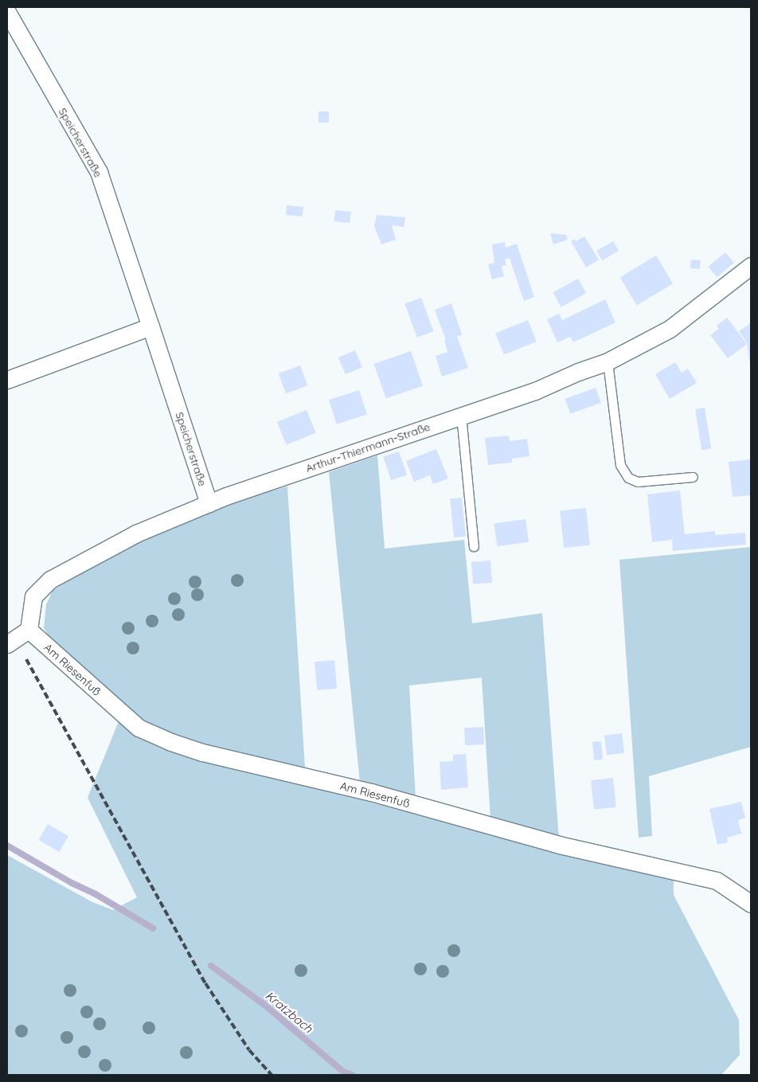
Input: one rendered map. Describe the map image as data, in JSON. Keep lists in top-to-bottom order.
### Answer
{
  "streets": {
    "street": ["Speicherstraße", "Arthur-Thiermann-Straße", "Am Riesenfuß"]
  },
  "crossings": [
    ["Speicherstraße", "Arthur-Thiermann-Straße"],
    ["Arthur-Thiermann-Straße", "Am Riesenfuß"]
  ],
  "water": ["Kratzbach"]
}
